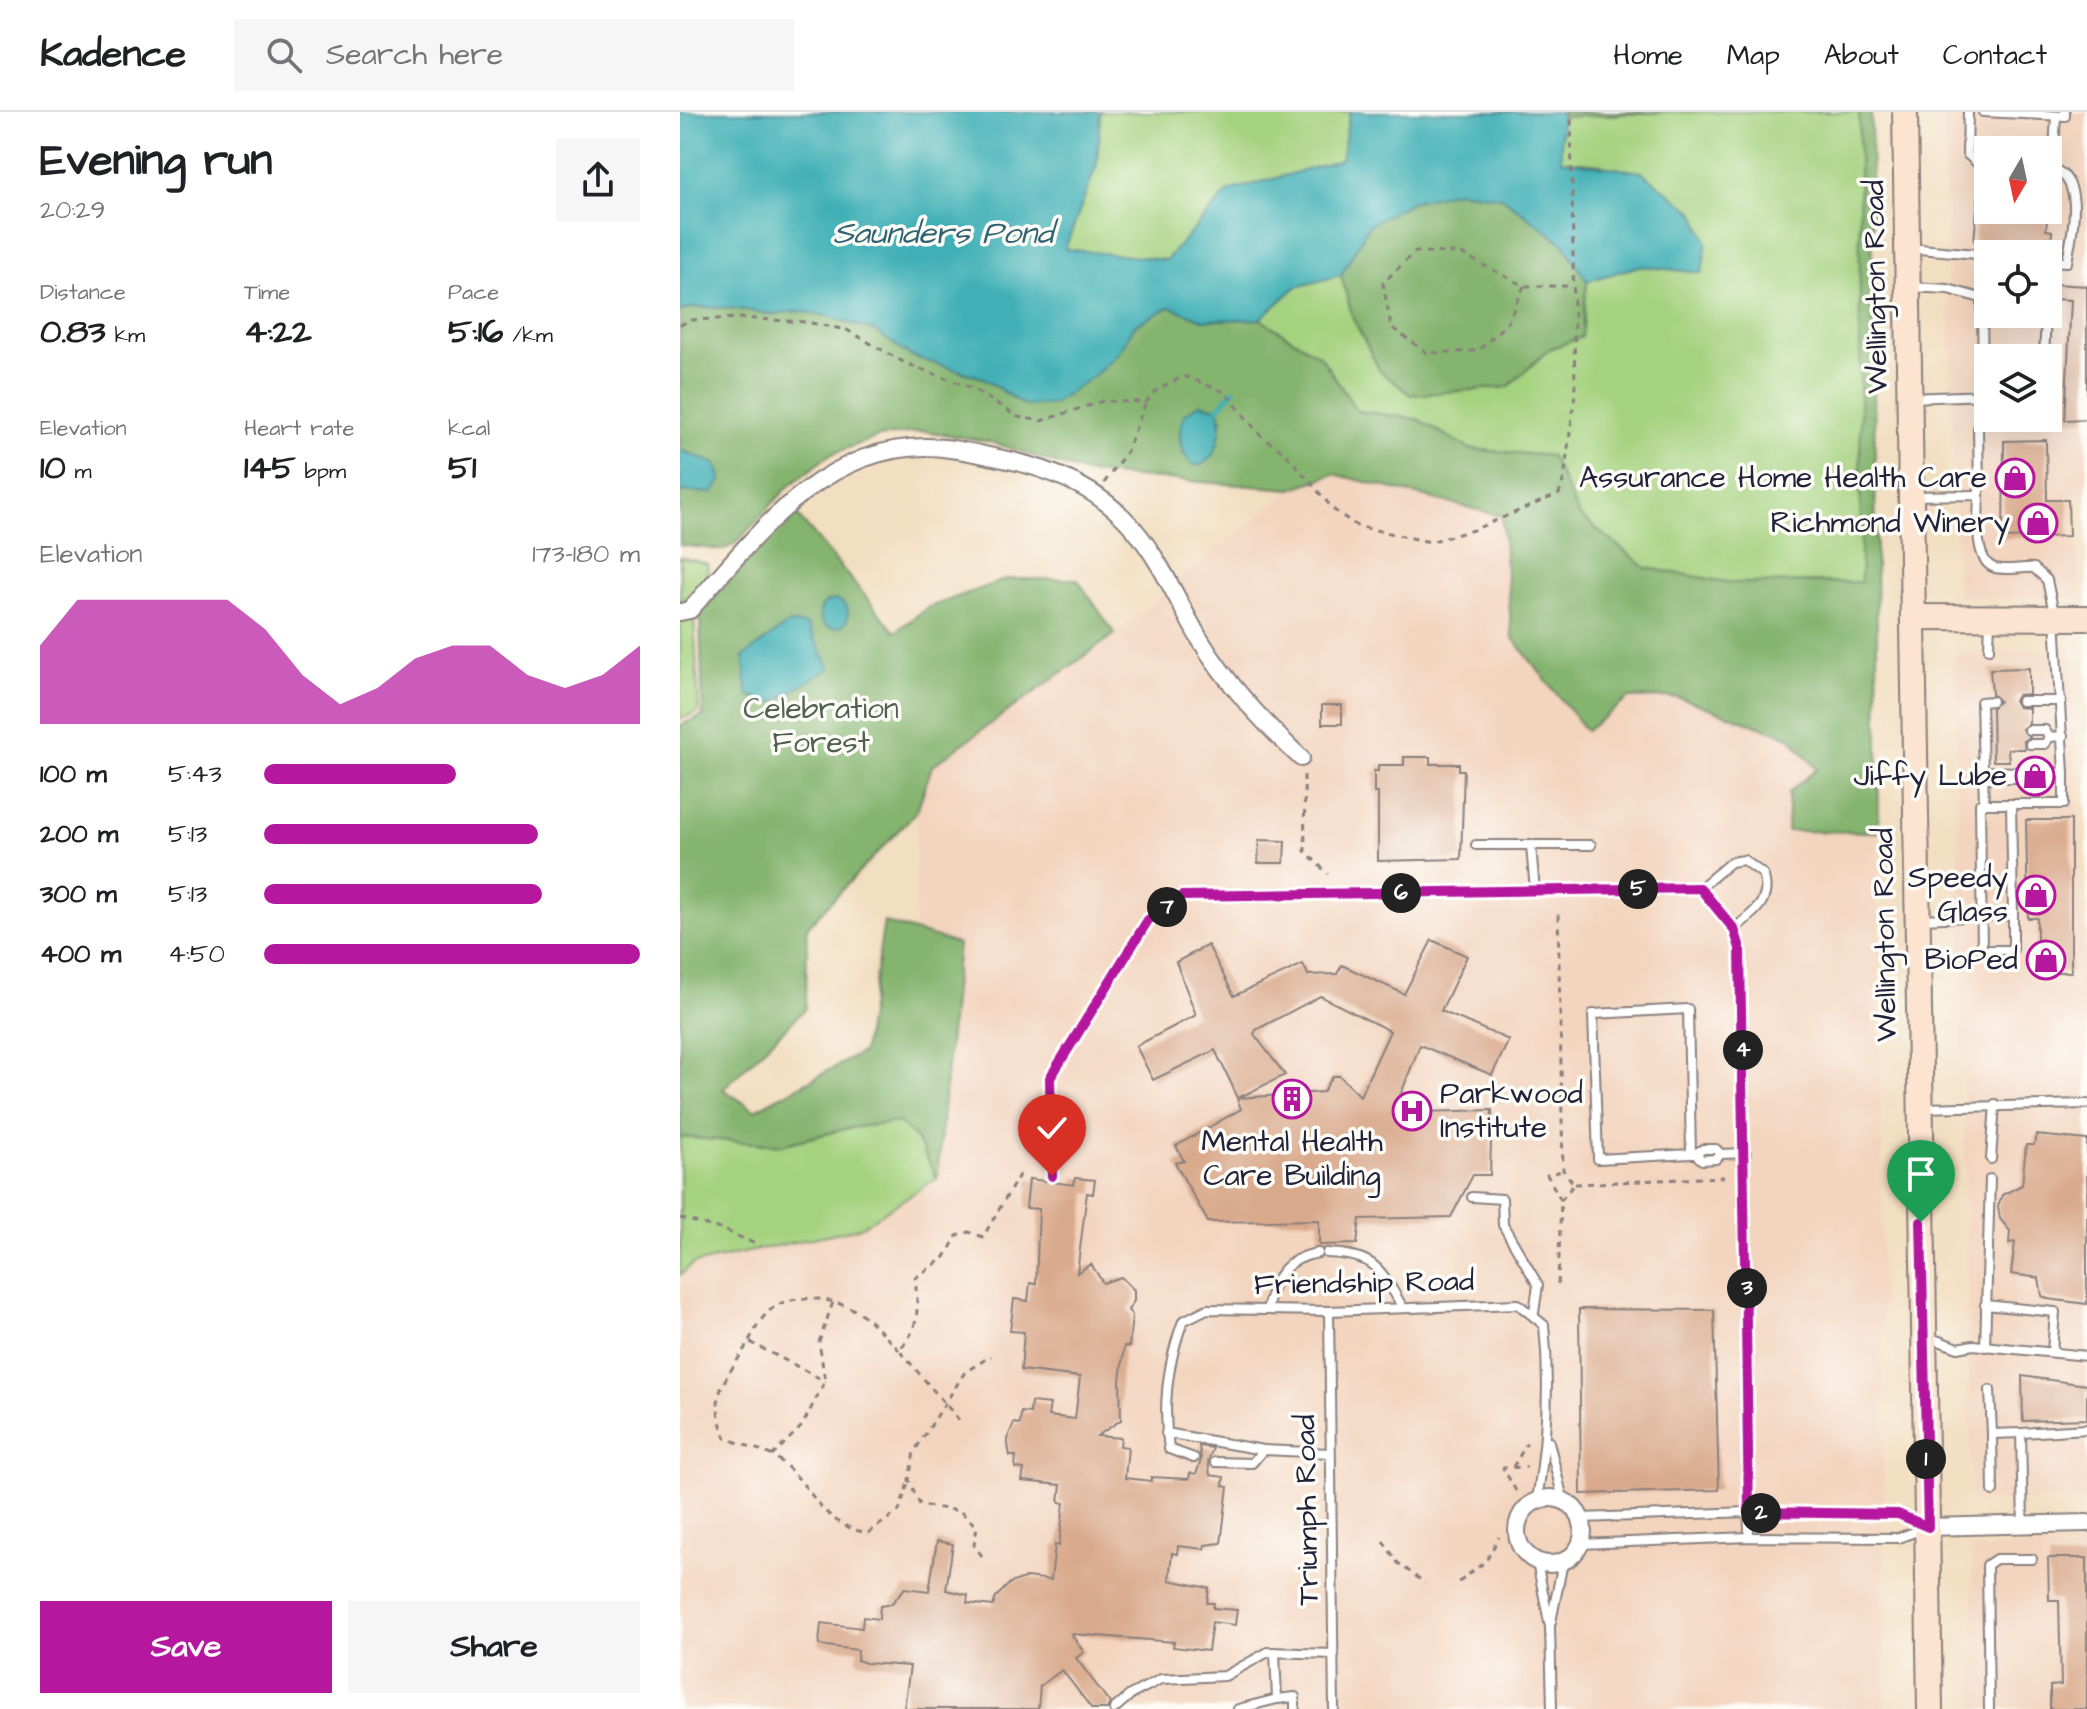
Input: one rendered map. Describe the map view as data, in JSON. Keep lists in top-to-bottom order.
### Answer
{
  "streets": {
    "main road": ["Wellington Road"],
    "lane": ["Friendship Road", "Triumph Road"]
  },
  "crossings": [
    ["Friendship Road", "Triumph Road"]
  ],
  "water": ["Saunders Pond"],
  "parks": ["Celebration Forest"],
  "places": {
    "shop": [
      "Assurance Home Health Care",
      "Richmond Winery",
      "Jiffy Lube",
      "Speedy Glass",
      "BioPed"
    ],
    "building": ["Mental Health Care Building"],
    "hospital": ["Parkwood Institute"]
  },
  "north": "bottom",
  "page": {
    "header": "Kadence",
    "search": "Search here",
    "nav": [
      "Home",
      "Map",
      "About",
      "Contact"
    ],
    "heading": ["Evening run", "20:29"],
    "stats": [
      ["Distance", "0.83 km"],
      ["Time", "4:22"],
      ["Pace", "5:16 /km"],
      ["Elevation", "10 m"],
      ["Heart rate", "145 bpm"],
      ["kcal", "51"]
    ],
    "chart": ["Elevation", "173–180 m"],
    "list": [
      {
        "name": "100 m",
        "note": "5:43"
      },
      {
        "name": "200 m",
        "note": "5:13"
      },
      {
        "name": "300 m",
        "note": "5:13"
      },
      {
        "name": "400 m",
        "note": "4:50"
      }
    ],
    "pins": [
      "5",
      "6",
      "7",
      "4",
      "3",
      "1",
      "2"
    ],
    "buttons": ["Save", "Share"]
  }
}
